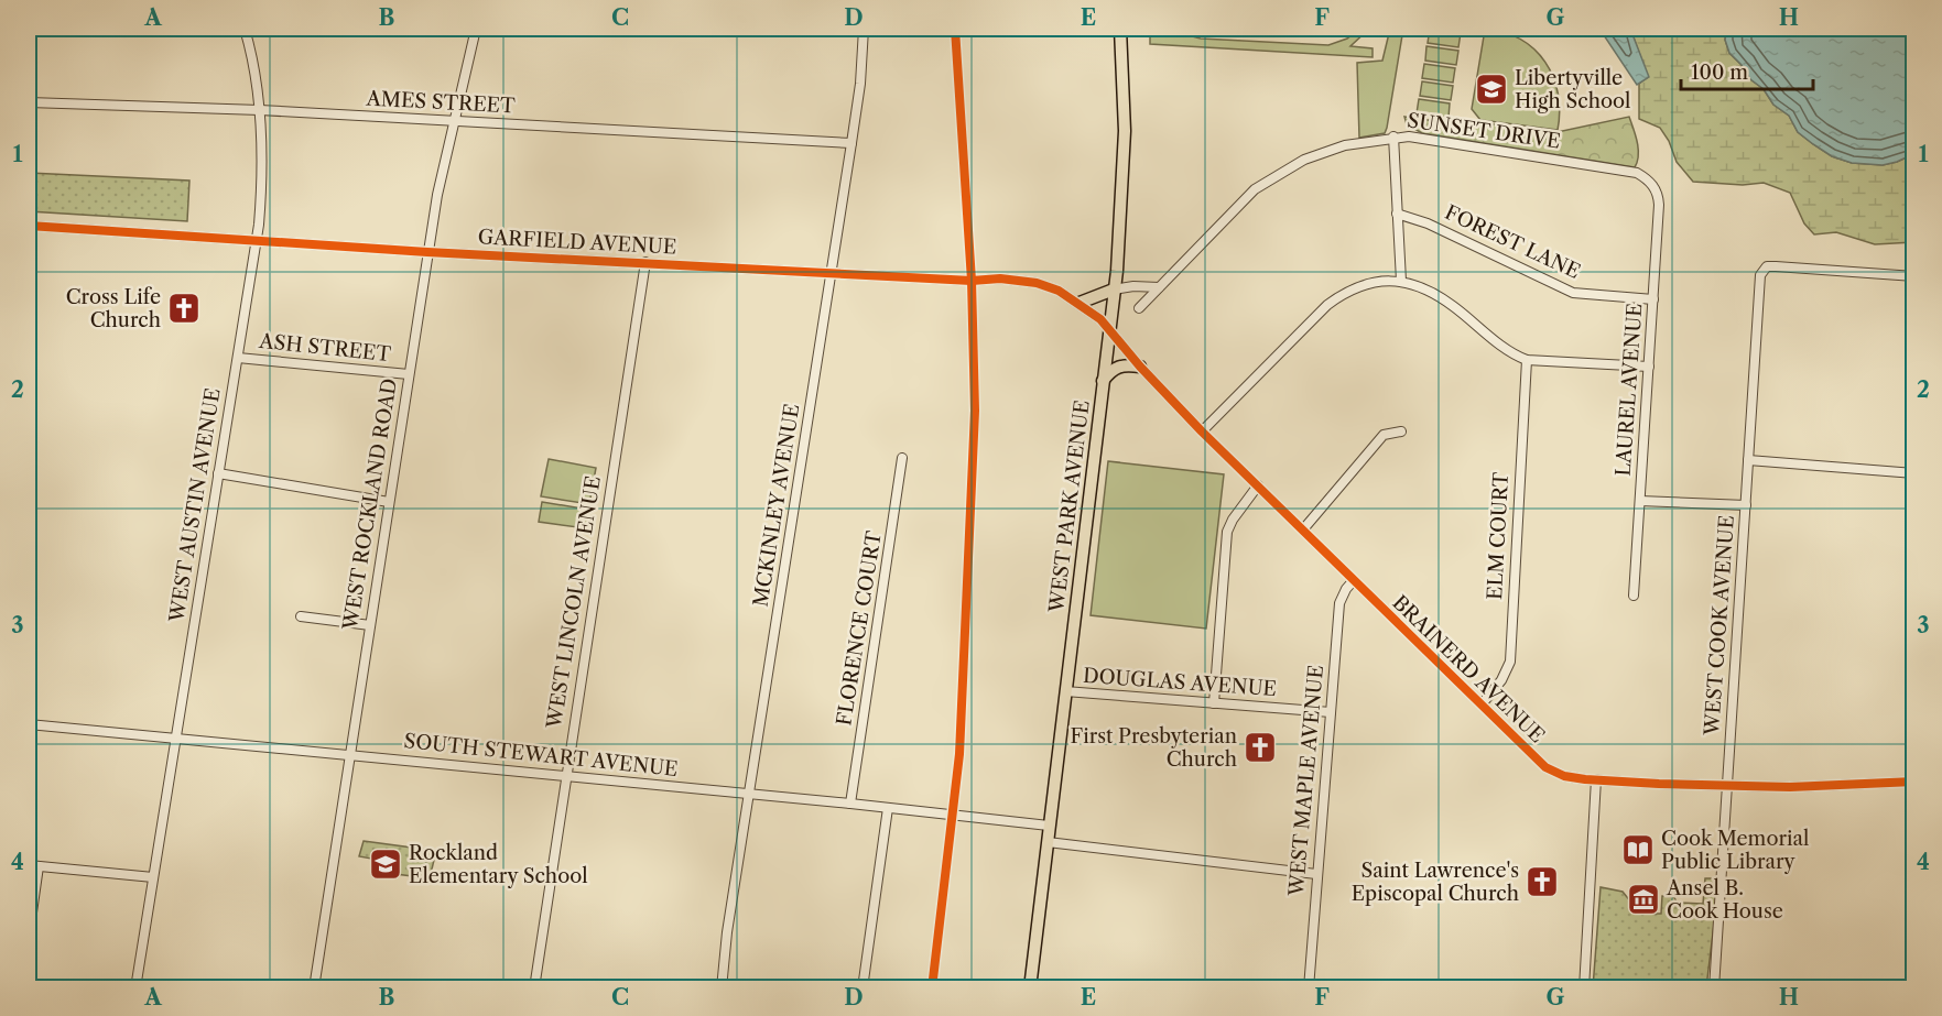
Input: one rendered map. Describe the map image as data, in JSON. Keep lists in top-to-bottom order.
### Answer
{
  "streets": {
    "main road": ["WEST PARK AVENUE"],
    "street": [
      "AMES STREET",
      "SUNSET DRIVE",
      "GARFIELD AVENUE",
      "FOREST LANE",
      "ASH STREET",
      "LAUREL AVENUE",
      "WEST ROCKLAND ROAD",
      "WEST AUSTIN AVENUE",
      "MCKINLEY AVENUE",
      "ELM COURT",
      "WEST LINCOLN AVENUE",
      "WEST COOK AVENUE",
      "FLORENCE COURT",
      "BRAINERD AVENUE",
      "DOUGLAS AVENUE",
      "SOUTH STEWART AVENUE",
      "WEST MAPLE AVENUE"
    ]
  },
  "crossings": [
    ["AMES STREET", "WEST ROCKLAND ROAD"],
    ["AMES STREET", "WEST AUSTIN AVENUE"],
    ["AMES STREET", "MCKINLEY AVENUE"],
    ["SUNSET DRIVE", "LAUREL AVENUE"],
    ["GARFIELD AVENUE", "WEST ROCKLAND ROAD"],
    ["GARFIELD AVENUE", "WEST AUSTIN AVENUE"],
    ["GARFIELD AVENUE", "MCKINLEY AVENUE"],
    ["GARFIELD AVENUE", "WEST PARK AVENUE"],
    ["GARFIELD AVENUE", "WEST LINCOLN AVENUE"],
    ["GARFIELD AVENUE", "BRAINERD AVENUE"],
    ["FOREST LANE", "LAUREL AVENUE"],
    ["ASH STREET", "WEST ROCKLAND ROAD"],
    ["ASH STREET", "WEST AUSTIN AVENUE"],
    ["WEST ROCKLAND ROAD", "SOUTH STEWART AVENUE"],
    ["WEST AUSTIN AVENUE", "SOUTH STEWART AVENUE"],
    ["MCKINLEY AVENUE", "SOUTH STEWART AVENUE"],
    ["WEST PARK AVENUE", "BRAINERD AVENUE"],
    ["WEST PARK AVENUE", "DOUGLAS AVENUE"],
    ["WEST PARK AVENUE", "SOUTH STEWART AVENUE"],
    ["ELM COURT", "BRAINERD AVENUE"],
    ["WEST LINCOLN AVENUE", "SOUTH STEWART AVENUE"],
    ["WEST COOK AVENUE", "BRAINERD AVENUE"],
    ["FLORENCE COURT", "SOUTH STEWART AVENUE"],
    ["BRAINERD AVENUE", "WEST MAPLE AVENUE"],
    ["DOUGLAS AVENUE", "WEST MAPLE AVENUE"]
  ],
  "places": {
    "school or university": ["Libertyville High School", "Rockland Elementary School"],
    "church": ["Cross Life Church", "First Presbyterian Church", "Saint Lawrence's Episcopal Church"],
    "library": ["Cook Memorial Public Library"],
    "museum": ["Ansel B. Cook House"]
  },
  "scale_bar": "100 m",
  "grid": {
    "columns": [
      "A",
      "B",
      "C",
      "D",
      "E",
      "F",
      "G",
      "H"
    ],
    "rows": [
      "1",
      "2",
      "3",
      "4"
    ]
  }
}
